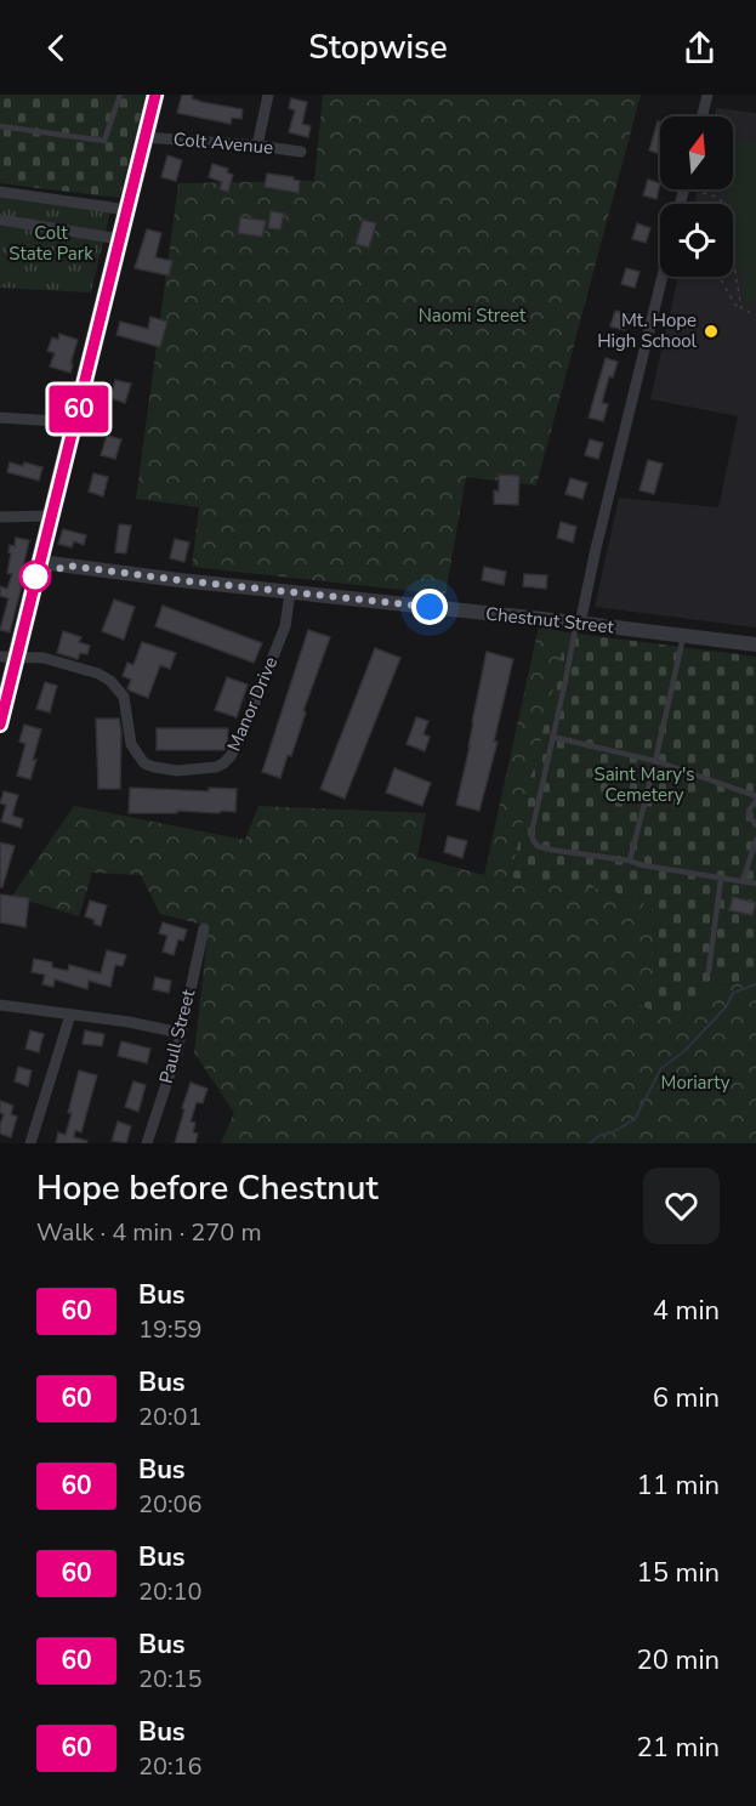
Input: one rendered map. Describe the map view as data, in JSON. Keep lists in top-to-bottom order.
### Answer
{
  "streets": {
    "street": [
      "Colt Avenue",
      "Chestnut Street",
      "Manor Drive",
      "Paull Street"
    ]
  },
  "crossings": [
    ["Chestnut Street", "Manor Drive"]
  ],
  "parks": [
    "Colt State Park",
    "Naomi Street",
    "Saint Mary's Cemetery",
    "Moriarty"
  ],
  "places": ["Mt. Hope High School"],
  "lines": ["bus line 60"],
  "north": "top",
  "page": {
    "header": "Stopwise",
    "on_map": "60",
    "heading": ["Hope before Chestnut", "Walk · 4 min · 270 m"],
    "list": [
      {
        "mark": "60",
        "name": "Bus",
        "note": "19:59",
        "value": "4 min"
      },
      {
        "mark": "60",
        "name": "Bus",
        "note": "20:01",
        "value": "6 min"
      },
      {
        "mark": "60",
        "name": "Bus",
        "note": "20:06",
        "value": "11 min"
      },
      {
        "mark": "60",
        "name": "Bus",
        "note": "20:10",
        "value": "15 min"
      },
      {
        "mark": "60",
        "name": "Bus",
        "note": "20:15",
        "value": "20 min"
      },
      {
        "mark": "60",
        "name": "Bus",
        "note": "20:16",
        "value": "21 min"
      }
    ]
  }
}
